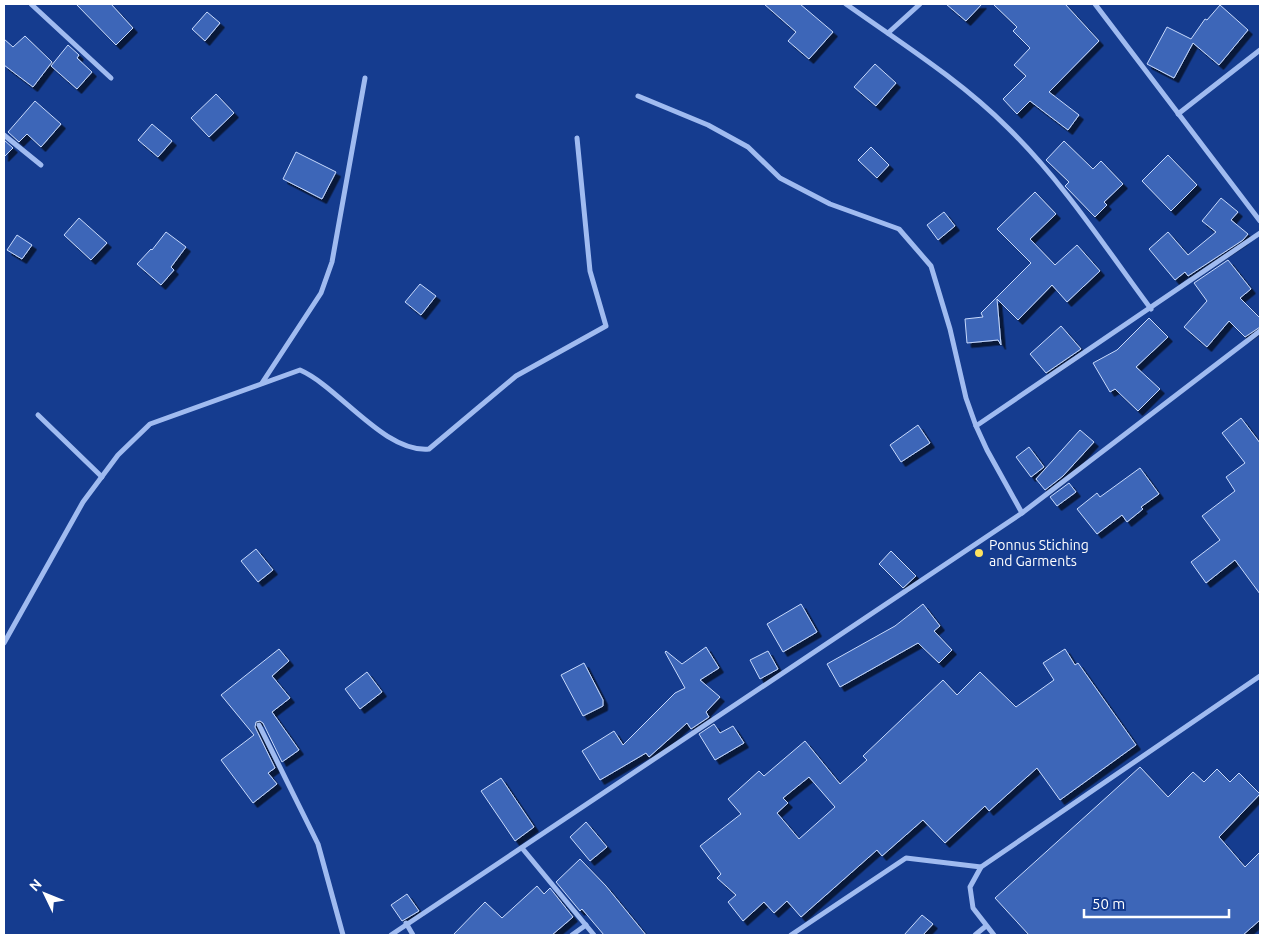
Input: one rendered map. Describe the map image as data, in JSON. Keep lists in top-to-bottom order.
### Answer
{
  "places": ["Ponnus Stiching and Garments"],
  "scale_bar": "50 m",
  "north": "top left"
}
